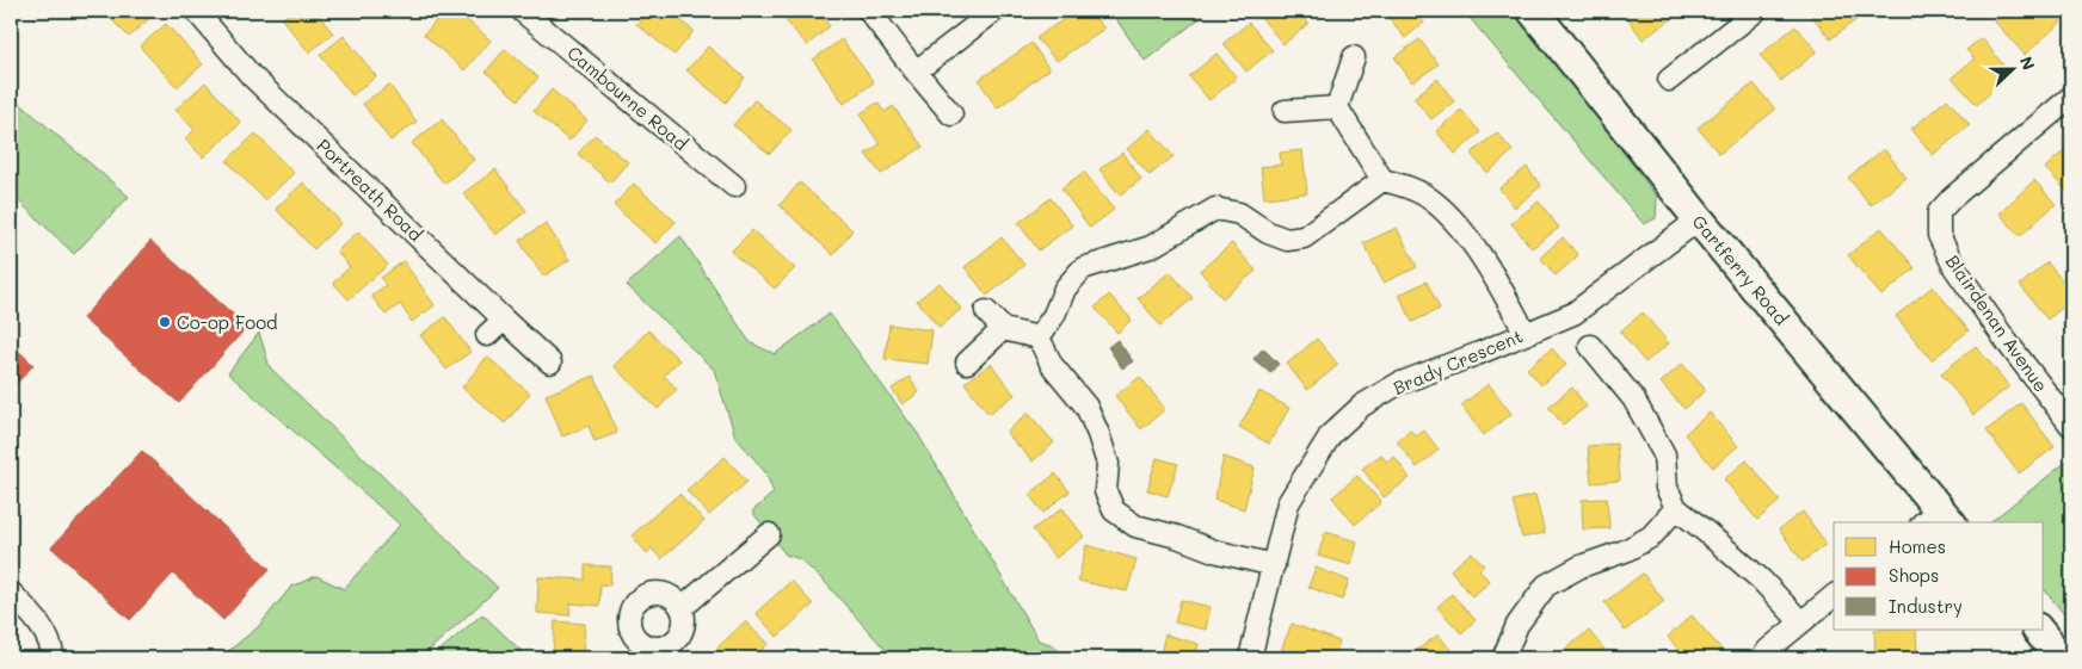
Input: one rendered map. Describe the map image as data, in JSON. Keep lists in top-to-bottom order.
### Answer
{
  "streets": {
    "street": [
      "Cambourne Road",
      "Portreath Road",
      "Gartferry Road",
      "Blairdenan Avenue",
      "Brady Crescent"
    ]
  },
  "crossings": [
    ["Gartferry Road", "Brady Crescent"]
  ],
  "places": ["Co-op Food"],
  "legend": ["Homes", "Shops", "Industry"],
  "north": "right"
}
